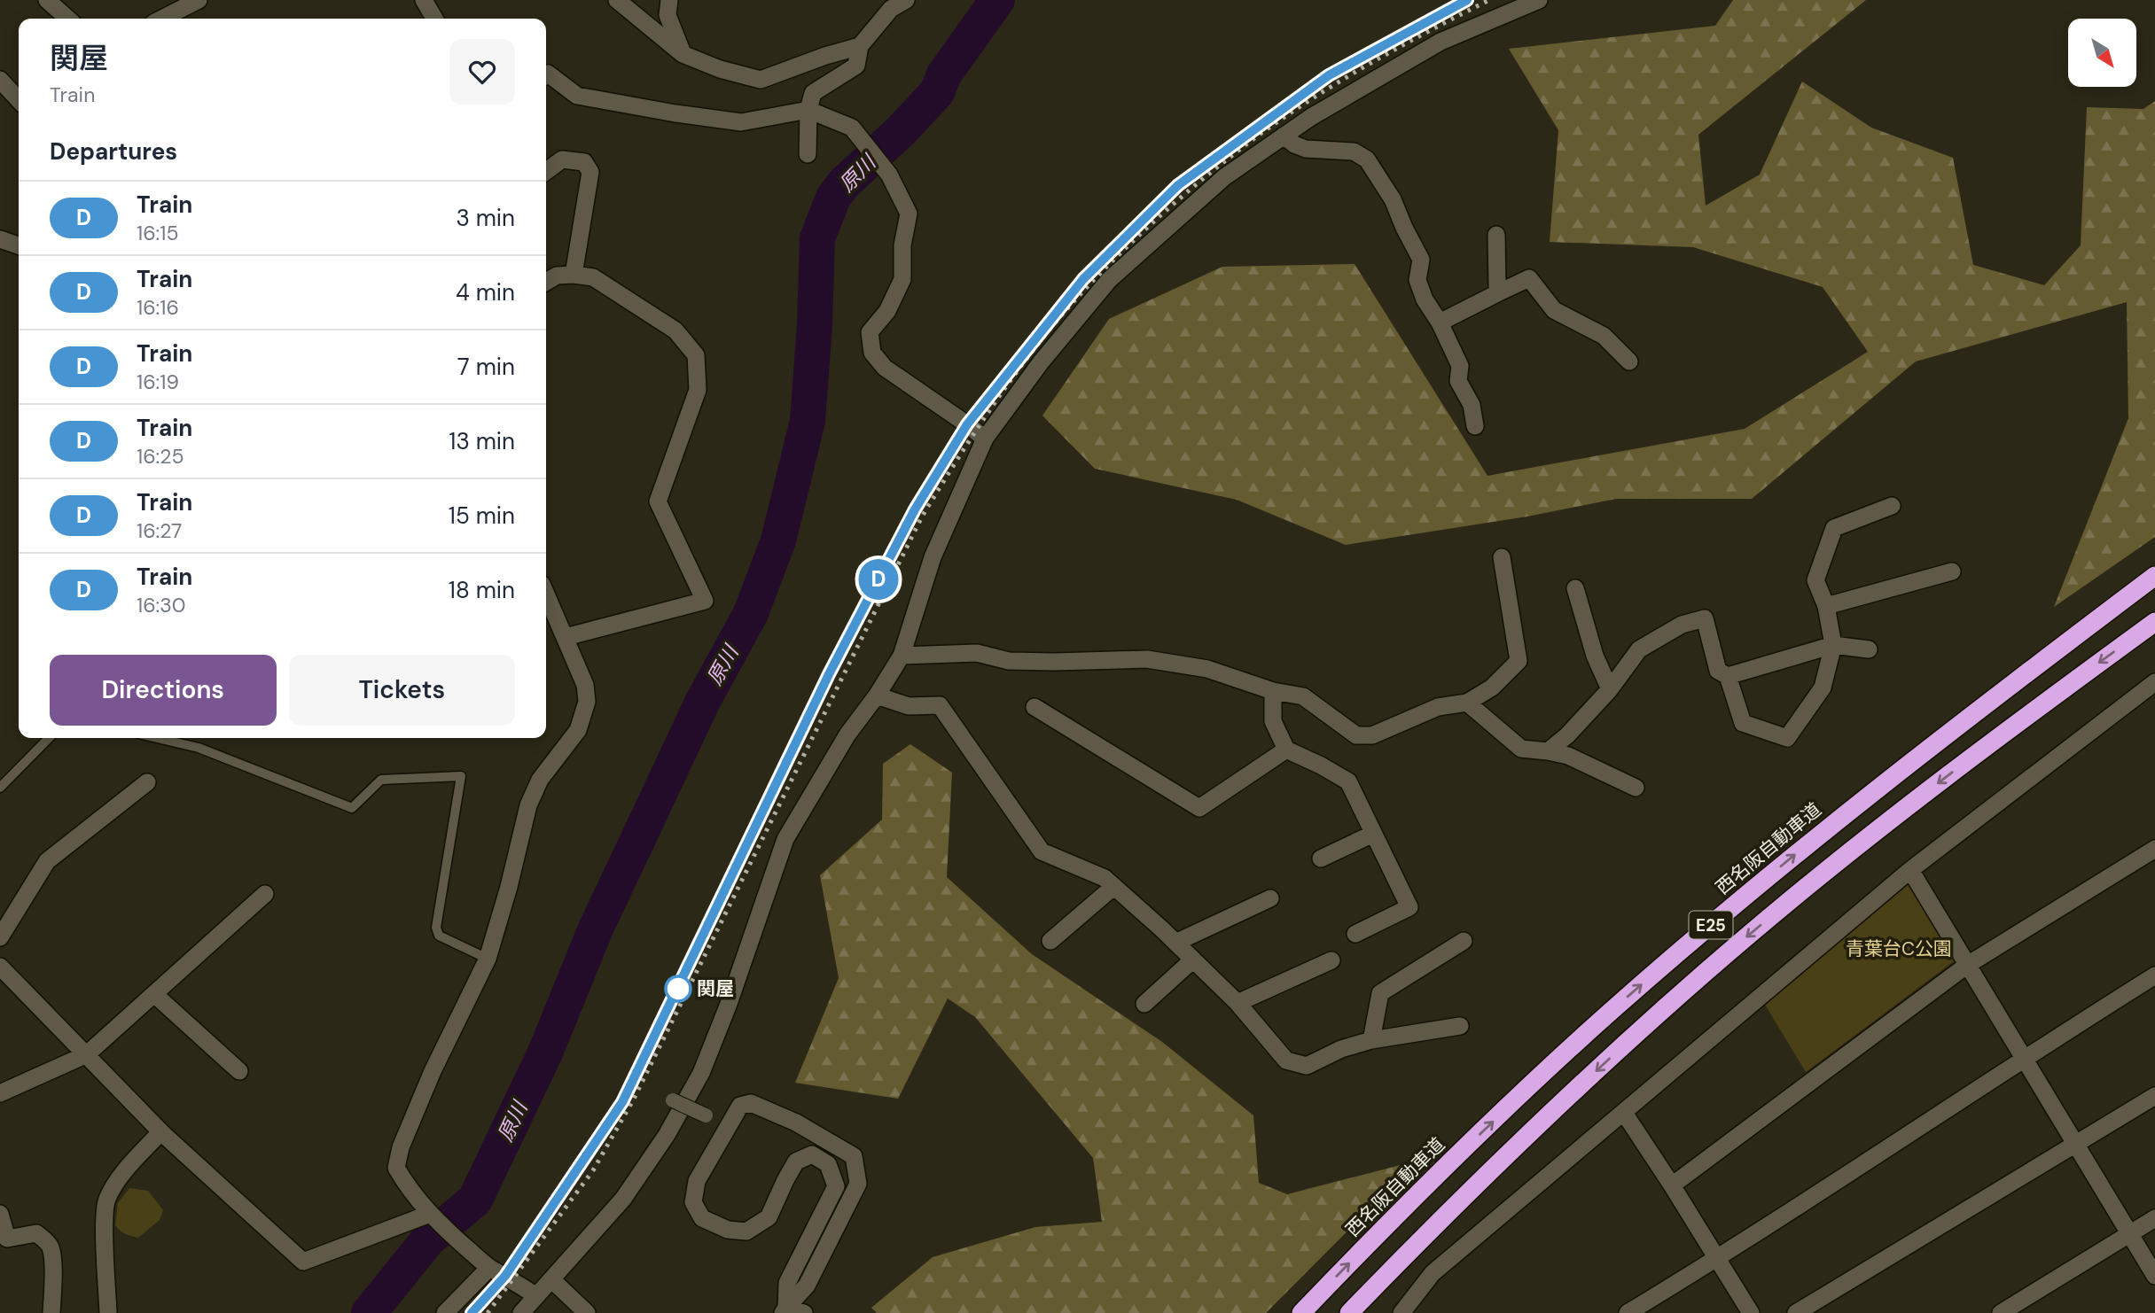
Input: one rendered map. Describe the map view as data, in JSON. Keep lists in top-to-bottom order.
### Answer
{
  "streets": {
    "highway": ["西名阪自動車道", "E25"]
  },
  "water": ["原川"],
  "parks": ["青葉台C公園"],
  "places": ["関屋"],
  "north": "bottom right",
  "page": {
    "on_map": "D",
    "heading": [
      ["関屋", "Train"],
      "Departures"
    ],
    "list": [
      {
        "mark": "D",
        "name": "Train",
        "note": "16:15",
        "value": "3 min"
      },
      {
        "mark": "D",
        "name": "Train",
        "note": "16:16",
        "value": "4 min"
      },
      {
        "mark": "D",
        "name": "Train",
        "note": "16:19",
        "value": "7 min"
      },
      {
        "mark": "D",
        "name": "Train",
        "note": "16:25",
        "value": "13 min"
      },
      {
        "mark": "D",
        "name": "Train",
        "note": "16:27",
        "value": "15 min"
      },
      {
        "mark": "D",
        "name": "Train",
        "note": "16:30",
        "value": "18 min"
      }
    ],
    "buttons": ["Directions", "Tickets"]
  }
}
